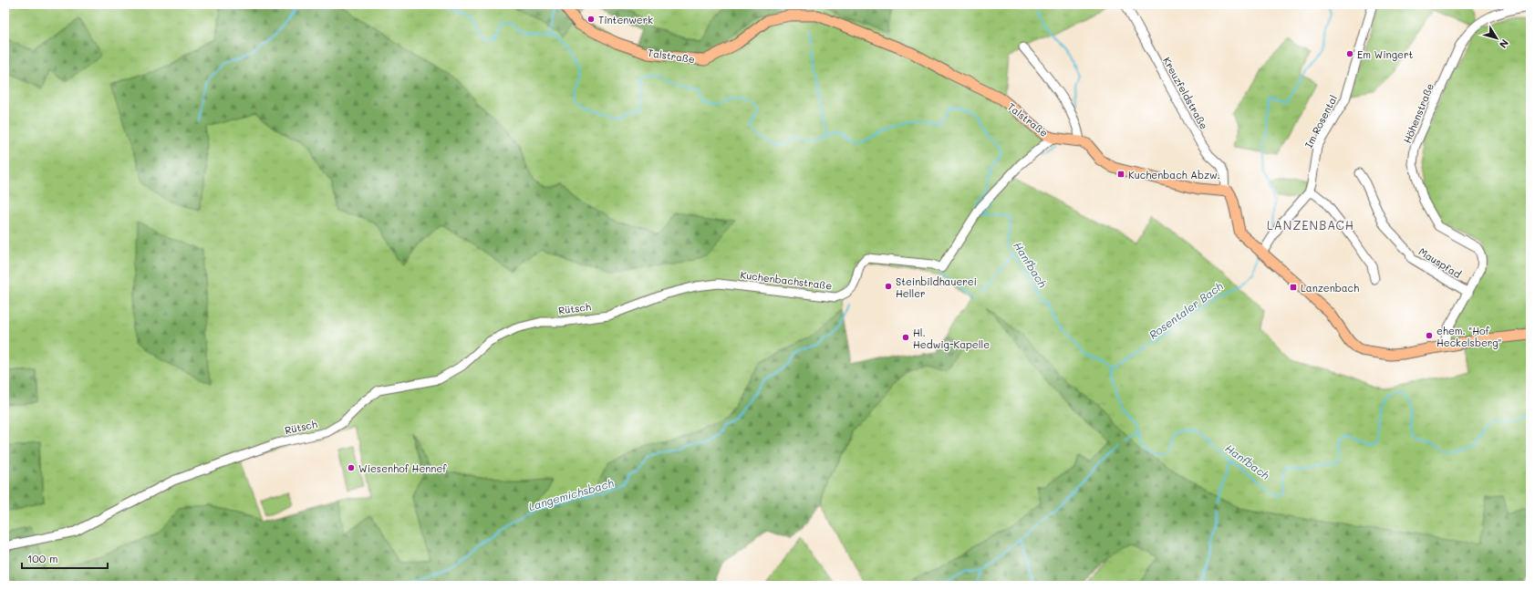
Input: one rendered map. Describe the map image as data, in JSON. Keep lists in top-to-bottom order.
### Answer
{
  "streets": {
    "main road": ["Talstraße"],
    "street": [
      "Kreuzfeldstraße",
      "Höhenstraße",
      "Im Rosental",
      "Mauspfad",
      "Kuchenbachstraße",
      "Rütsch"
    ]
  },
  "crossings": [
    ["Talstraße", "Kuchenbachstraße"],
    ["Höhenstraße", "Mauspfad"],
    ["Kuchenbachstraße", "Rütsch"]
  ],
  "districts": ["LANZENBACH"],
  "water": ["Hanfbach", "Rosentaler Bach", "Langemichsbach"],
  "places": {
    "other": [
      "Tintenwerk",
      "Em Wingert",
      "Steinbildhauerei Heller",
      "ehem. \"Hof Heckelsberg\"",
      "Hl. Hedwig-Kapelle",
      "Wiesenhof Hennef"
    ],
    "transit": ["Kuchenbach Abzw.", "Lanzenbach"]
  },
  "scale_bar": "100 m",
  "north": "bottom right"
}
